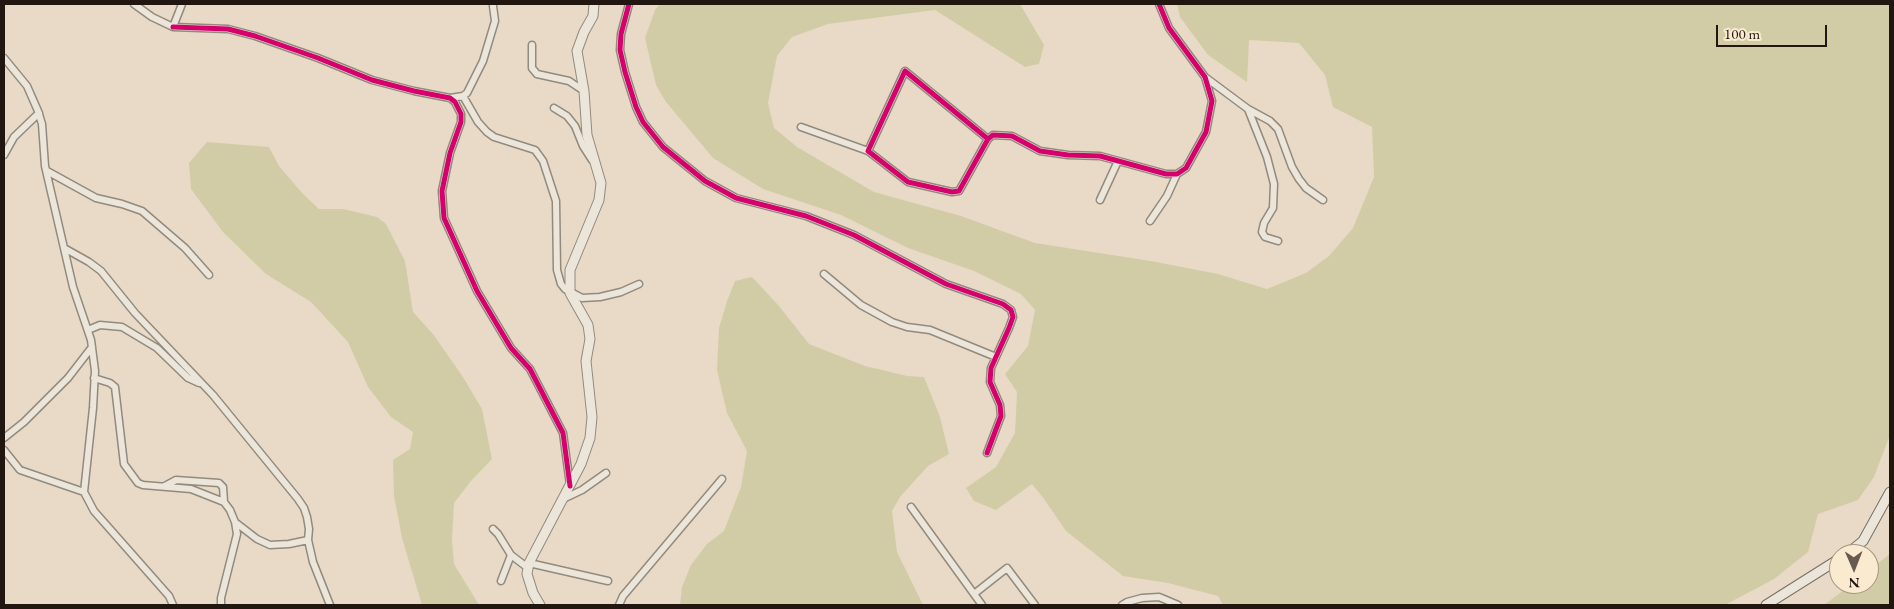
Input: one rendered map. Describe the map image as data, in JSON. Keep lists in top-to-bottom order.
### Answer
{
  "scale_bar": "100 m",
  "north": "bottom"
}
